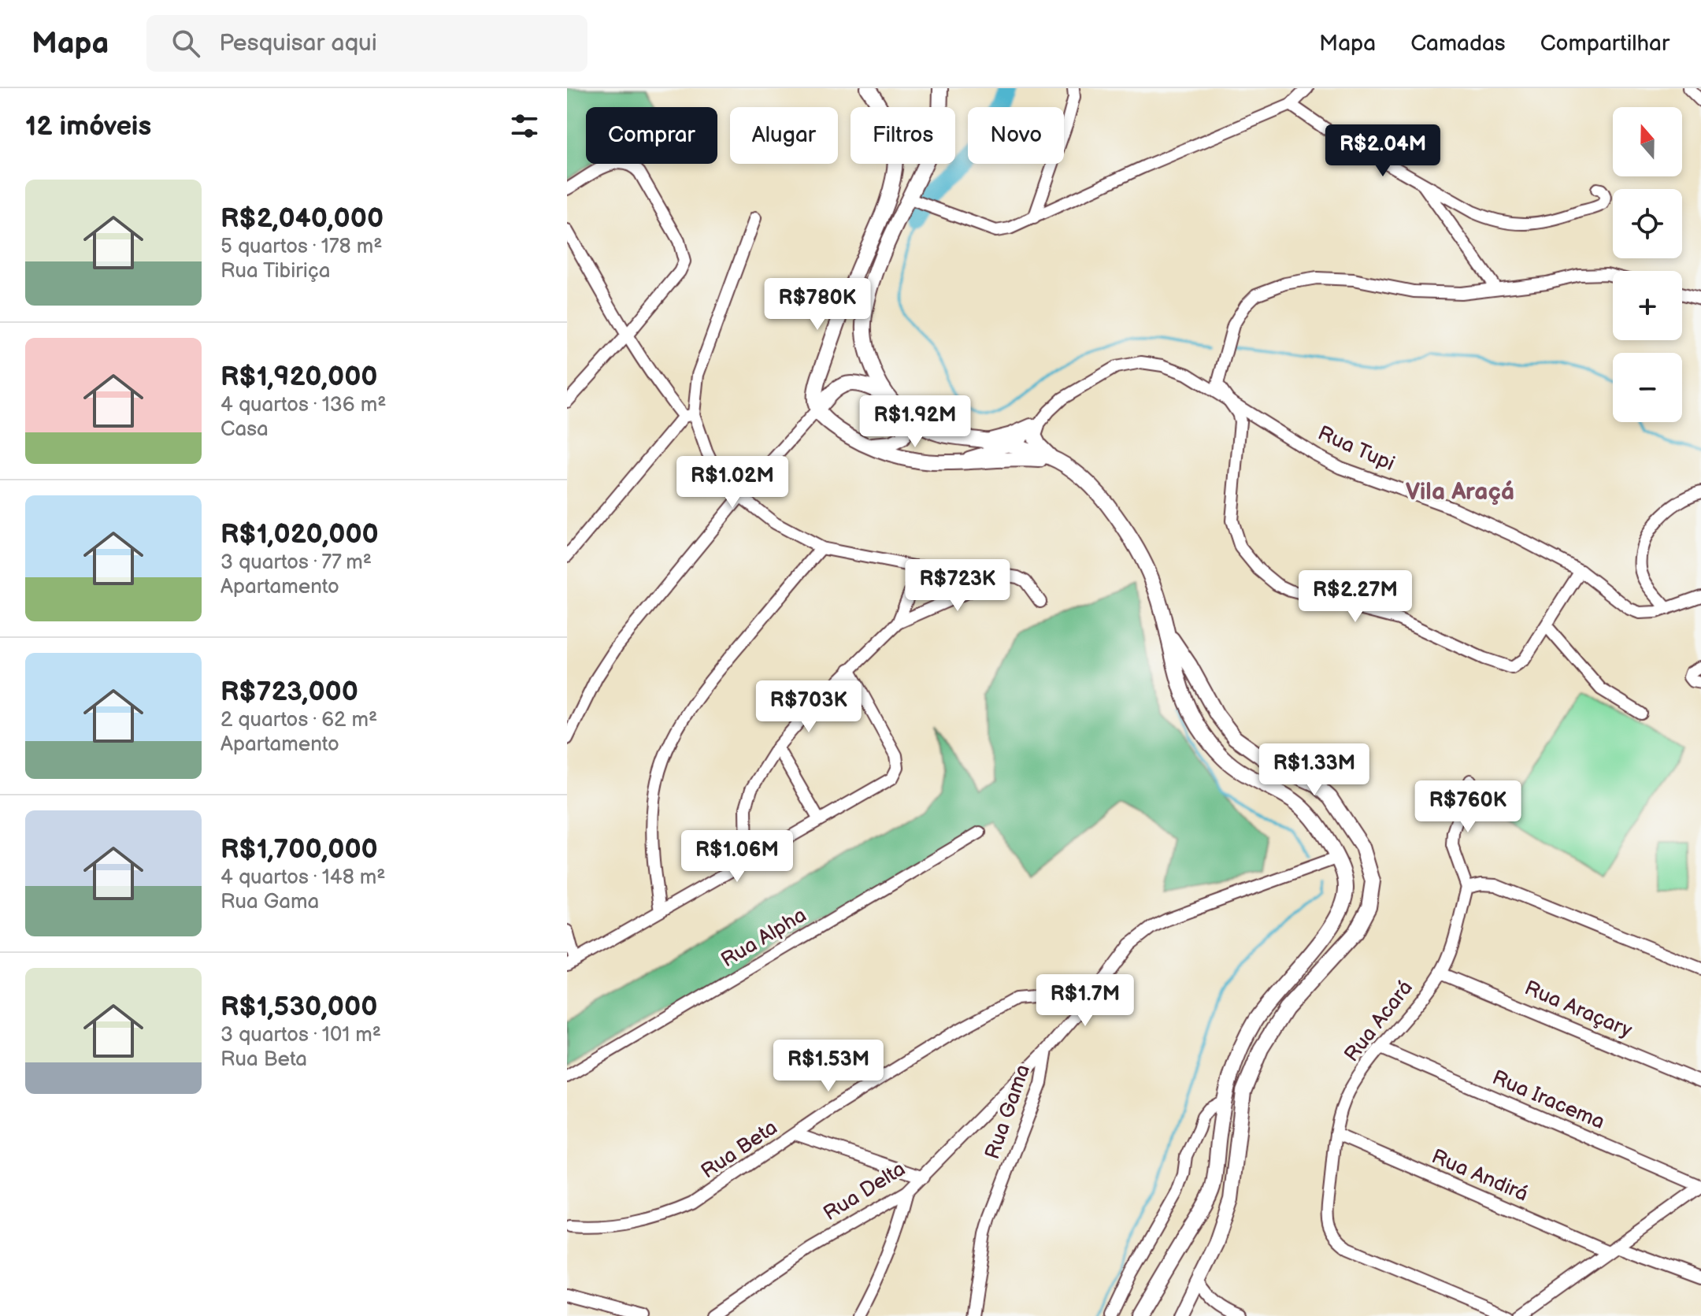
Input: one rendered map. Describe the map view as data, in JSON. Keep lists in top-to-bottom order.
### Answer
{
  "streets": {
    "street": [
      "Rua Tupi",
      "Rua Alpha",
      "Rua Araçary",
      "Rua Acará",
      "Rua Iracema",
      "Rua Gama",
      "Rua Beta",
      "Rua Andirá",
      "Rua Delta"
    ]
  },
  "crossings": [
    ["Rua Araçary", "Rua Acará"],
    ["Rua Acará", "Rua Iracema"],
    ["Rua Acará", "Rua Andirá"],
    ["Rua Gama", "Rua Beta"],
    ["Rua Gama", "Rua Delta"]
  ],
  "districts": ["Vila Araçá"],
  "north": "top",
  "page": {
    "header": "Mapa",
    "search": "Pesquisar aqui",
    "nav": ["Mapa", "Camadas", "Compartilhar"],
    "heading": "12 imóveis",
    "map_buttons": ["+", "−"],
    "chip": [
      "Comprar",
      "Alugar",
      "Filtros",
      "Novo"
    ],
    "price": [
      "R$2.04M",
      "R$780K",
      "R$1.92M",
      "R$1.02M",
      "R$723K",
      "R$2.27M",
      "R$703K",
      "R$1.33M",
      "R$760K",
      "R$1.06M",
      "R$1.7M",
      "R$1.53M"
    ],
    "list": [
      {
        "name": "R$2,040,000",
        "note": "5 quartos · 178 m² · Rua Tibiriça"
      },
      {
        "name": "R$1,920,000",
        "note": "4 quartos · 136 m² · Casa"
      },
      {
        "name": "R$1,020,000",
        "note": "3 quartos · 77 m² · Apartamento"
      },
      {
        "name": "R$723,000",
        "note": "2 quartos · 62 m² · Apartamento"
      },
      {
        "name": "R$1,700,000",
        "note": "4 quartos · 148 m² · Rua Gama"
      },
      {
        "name": "R$1,530,000",
        "note": "3 quartos · 101 m² · Rua Beta"
      }
    ]
  }
}
